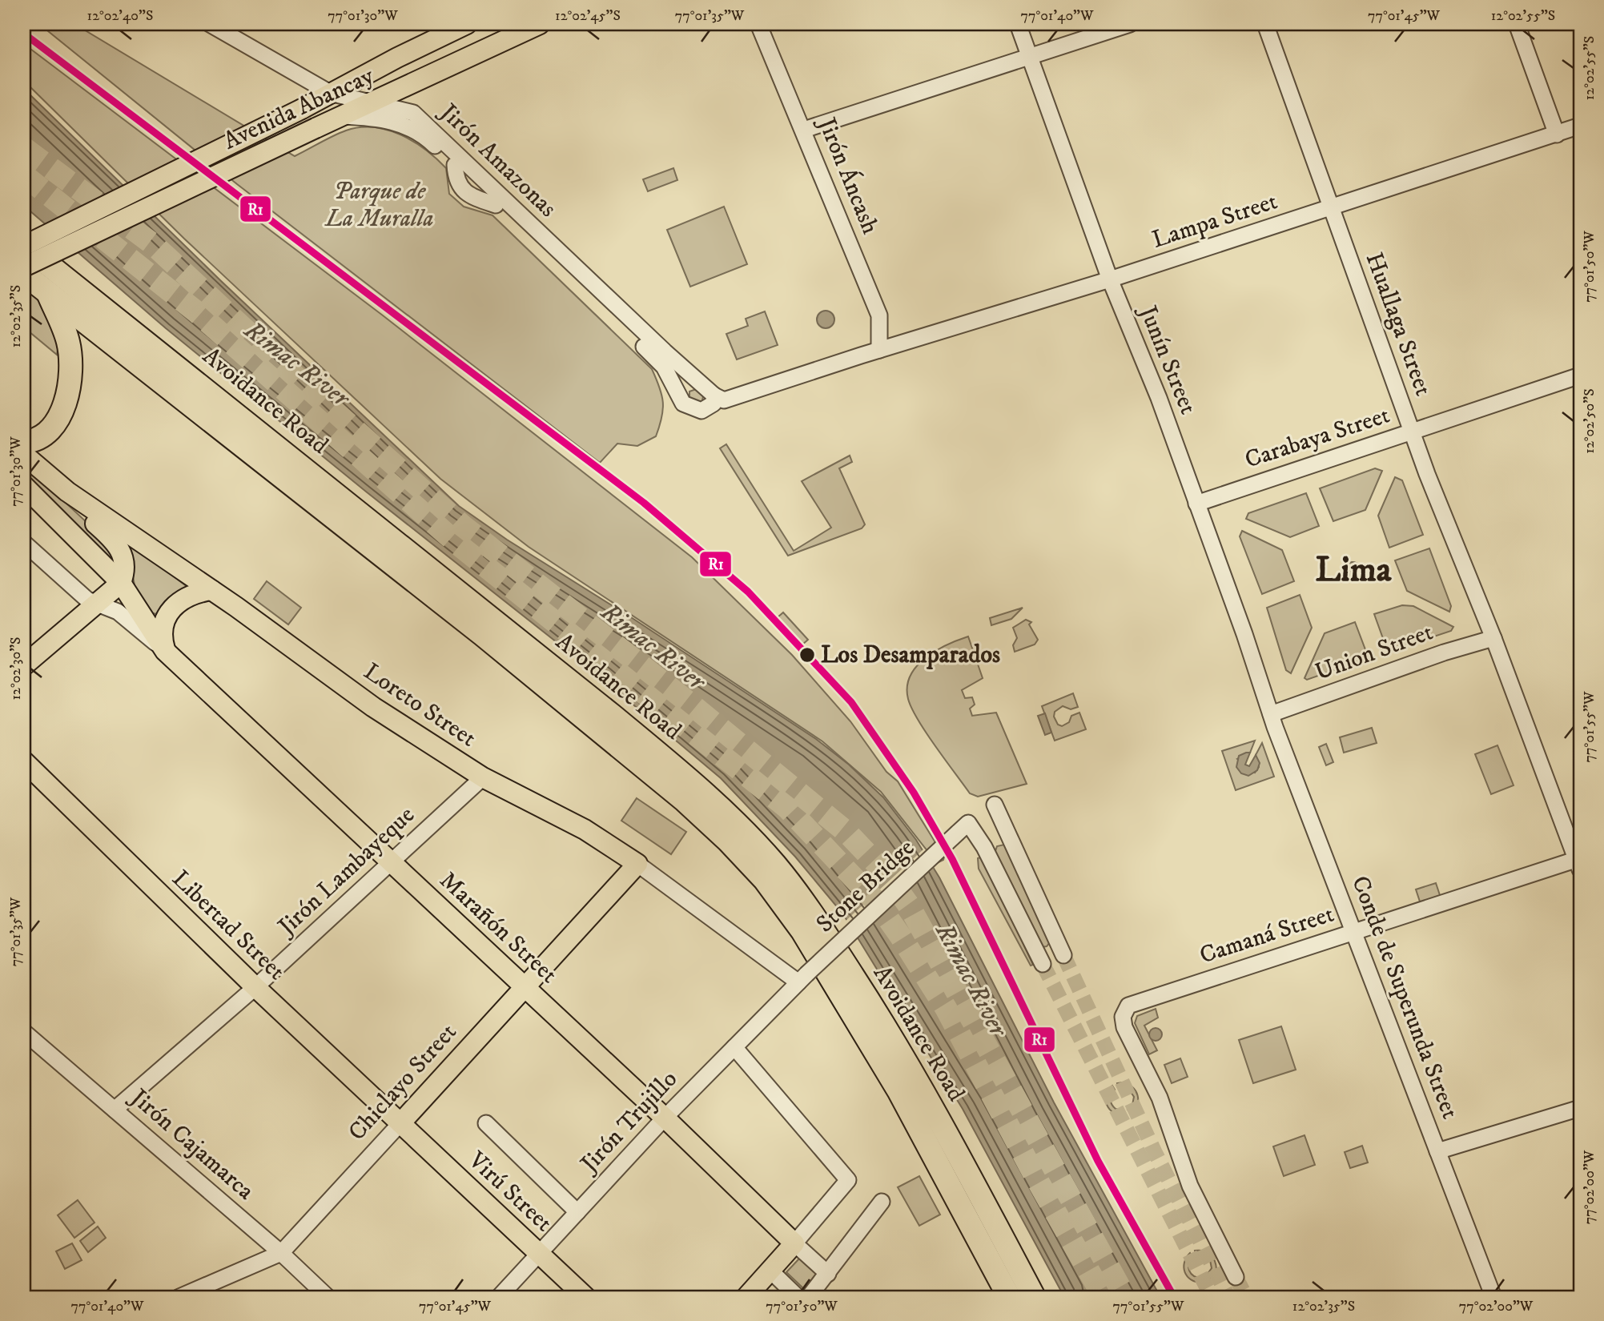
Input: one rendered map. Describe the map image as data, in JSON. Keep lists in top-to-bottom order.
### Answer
{
  "streets": {
    "highway": ["Avoidance Road"],
    "main road": [
      "Avenida Abancay",
      "Loreto Street",
      "Libertad Street",
      "Marañón Street",
      "Chiclayo Street",
      "Virú Street"
    ],
    "street": [
      "Jirón Amazonas",
      "Jirón Áncash",
      "Lampa Street",
      "Huallaga Street",
      "Junín Street",
      "Carabaya Street",
      "Union Street",
      "Jirón Lambayeque",
      "Stone Bridge",
      "Camaná Street",
      "Conde de Superunda Street",
      "Jirón Trujillo",
      "Jirón Cajamarca"
    ]
  },
  "crossings": [
    ["Avenida Abancay", "Jirón Amazonas"],
    ["Avenida Abancay", "Avoidance Road"],
    ["Jirón Amazonas", "Lampa Street"],
    ["Jirón Áncash", "Lampa Street"],
    ["Lampa Street", "Huallaga Street"],
    ["Lampa Street", "Junín Street"],
    ["Huallaga Street", "Carabaya Street"],
    ["Huallaga Street", "Union Street"],
    ["Huallaga Street", "Camaná Street"],
    ["Junín Street", "Carabaya Street"],
    ["Junín Street", "Union Street"],
    ["Junín Street", "Conde de Superunda Street"],
    ["Union Street", "Conde de Superunda Street"],
    ["Loreto Street", "Jirón Lambayeque"],
    ["Loreto Street", "Stone Bridge"],
    ["Loreto Street", "Chiclayo Street"],
    ["Loreto Street", "Jirón Trujillo"],
    ["Jirón Lambayeque", "Libertad Street"],
    ["Jirón Lambayeque", "Marañón Street"],
    ["Jirón Lambayeque", "Jirón Cajamarca"],
    ["Stone Bridge", "Jirón Trujillo"],
    ["Libertad Street", "Chiclayo Street"],
    ["Libertad Street", "Virú Street"],
    ["Marañón Street", "Chiclayo Street"],
    ["Marañón Street", "Jirón Trujillo"],
    ["Camaná Street", "Conde de Superunda Street"],
    ["Chiclayo Street", "Jirón Cajamarca"],
    ["Chiclayo Street", "Virú Street"],
    ["Jirón Trujillo", "Virú Street"]
  ],
  "districts": ["Lima"],
  "water": ["Rimac River"],
  "parks": ["Parque de La Muralla"],
  "places": ["Los Desamparados"],
  "lines": ["transit line R1"],
  "coordinates": [
    "12°02'40\"S",
    "77°01'30\"W",
    "12°02'45\"S",
    "77°01'35\"W",
    "77°01'40\"W",
    "77°01'45\"W",
    "12°02'55\"S",
    "77°01'50\"W",
    "12°02'35\"S",
    "12°02'50\"S",
    "12°02'30\"S",
    "77°01'55\"W",
    "77°02'00\"W"
  ]
}
